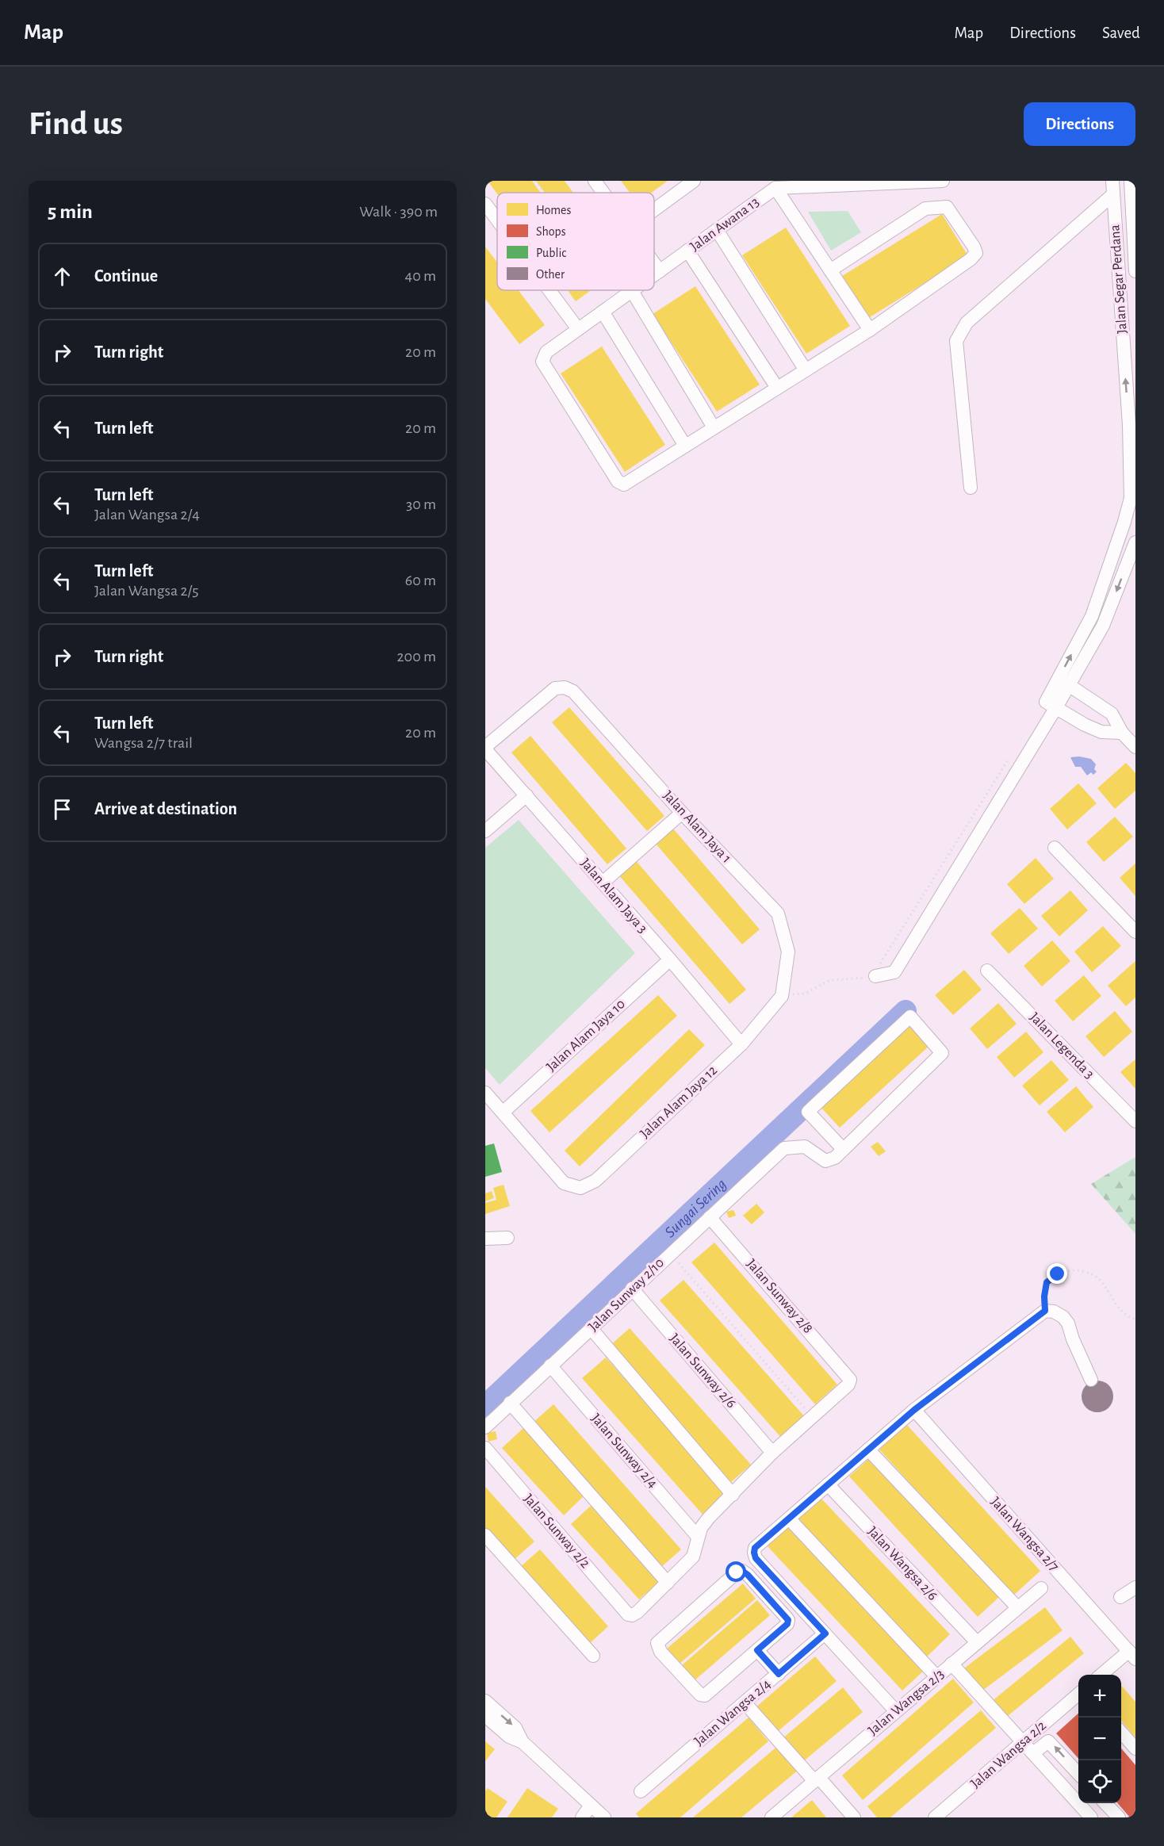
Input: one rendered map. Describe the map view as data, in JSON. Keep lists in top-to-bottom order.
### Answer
{
  "streets": {
    "street": [
      "Jalan Awana 13",
      "Jalan Segar Perdana",
      "Jalan Alam Jaya 1",
      "Jalan Alam Jaya 3",
      "Jalan Alam Jaya 10",
      "Jalan Legenda 3",
      "Jalan Alam Jaya 12",
      "Jalan Sunway 2/10",
      "Jalan Sunway 2/8",
      "Jalan Sunway 2/6",
      "Jalan Sunway 2/4",
      "Jalan Sunway 2/2",
      "Jalan Wangsa 2/7",
      "Jalan Wangsa 2/6",
      "Jalan Wangsa 2/3",
      "Jalan Wangsa 2/4",
      "Jalan Wangsa 2/2"
    ]
  },
  "crossings": [
    ["Jalan Alam Jaya 1", "Jalan Alam Jaya 3"],
    ["Jalan Alam Jaya 1", "Jalan Alam Jaya 12"],
    ["Jalan Alam Jaya 3", "Jalan Alam Jaya 10"],
    ["Jalan Alam Jaya 3", "Jalan Alam Jaya 12"],
    ["Jalan Alam Jaya 10", "Jalan Alam Jaya 12"],
    ["Jalan Sunway 2/10", "Jalan Sunway 2/8"],
    ["Jalan Sunway 2/10", "Jalan Sunway 2/6"],
    ["Jalan Sunway 2/10", "Jalan Sunway 2/4"],
    ["Jalan Wangsa 2/6", "Jalan Wangsa 2/3"]
  ],
  "water": ["Sungai Sering"],
  "legend": [
    "Homes",
    "Shops",
    "Public",
    "Other"
  ],
  "page": {
    "header": "Map",
    "nav": ["Map", "Directions", "Saved"],
    "buttons": "Directions",
    "title": "Find us",
    "heading": ["5 min", "Walk · 390 m"],
    "list": [
      ["Continue", "40 m"],
      ["Turn right", "20 m"],
      ["Turn left", "20 m"],
      ["Turn left", "Jalan Wangsa 2/4", "30 m"],
      ["Turn left", "Jalan Wangsa 2/5", "60 m"],
      ["Turn right", "200 m"],
      ["Turn left", "Wangsa 2/7 trail", "20 m"],
      "Arrive at destination"
    ],
    "map_buttons": ["+", "−"]
  }
}
